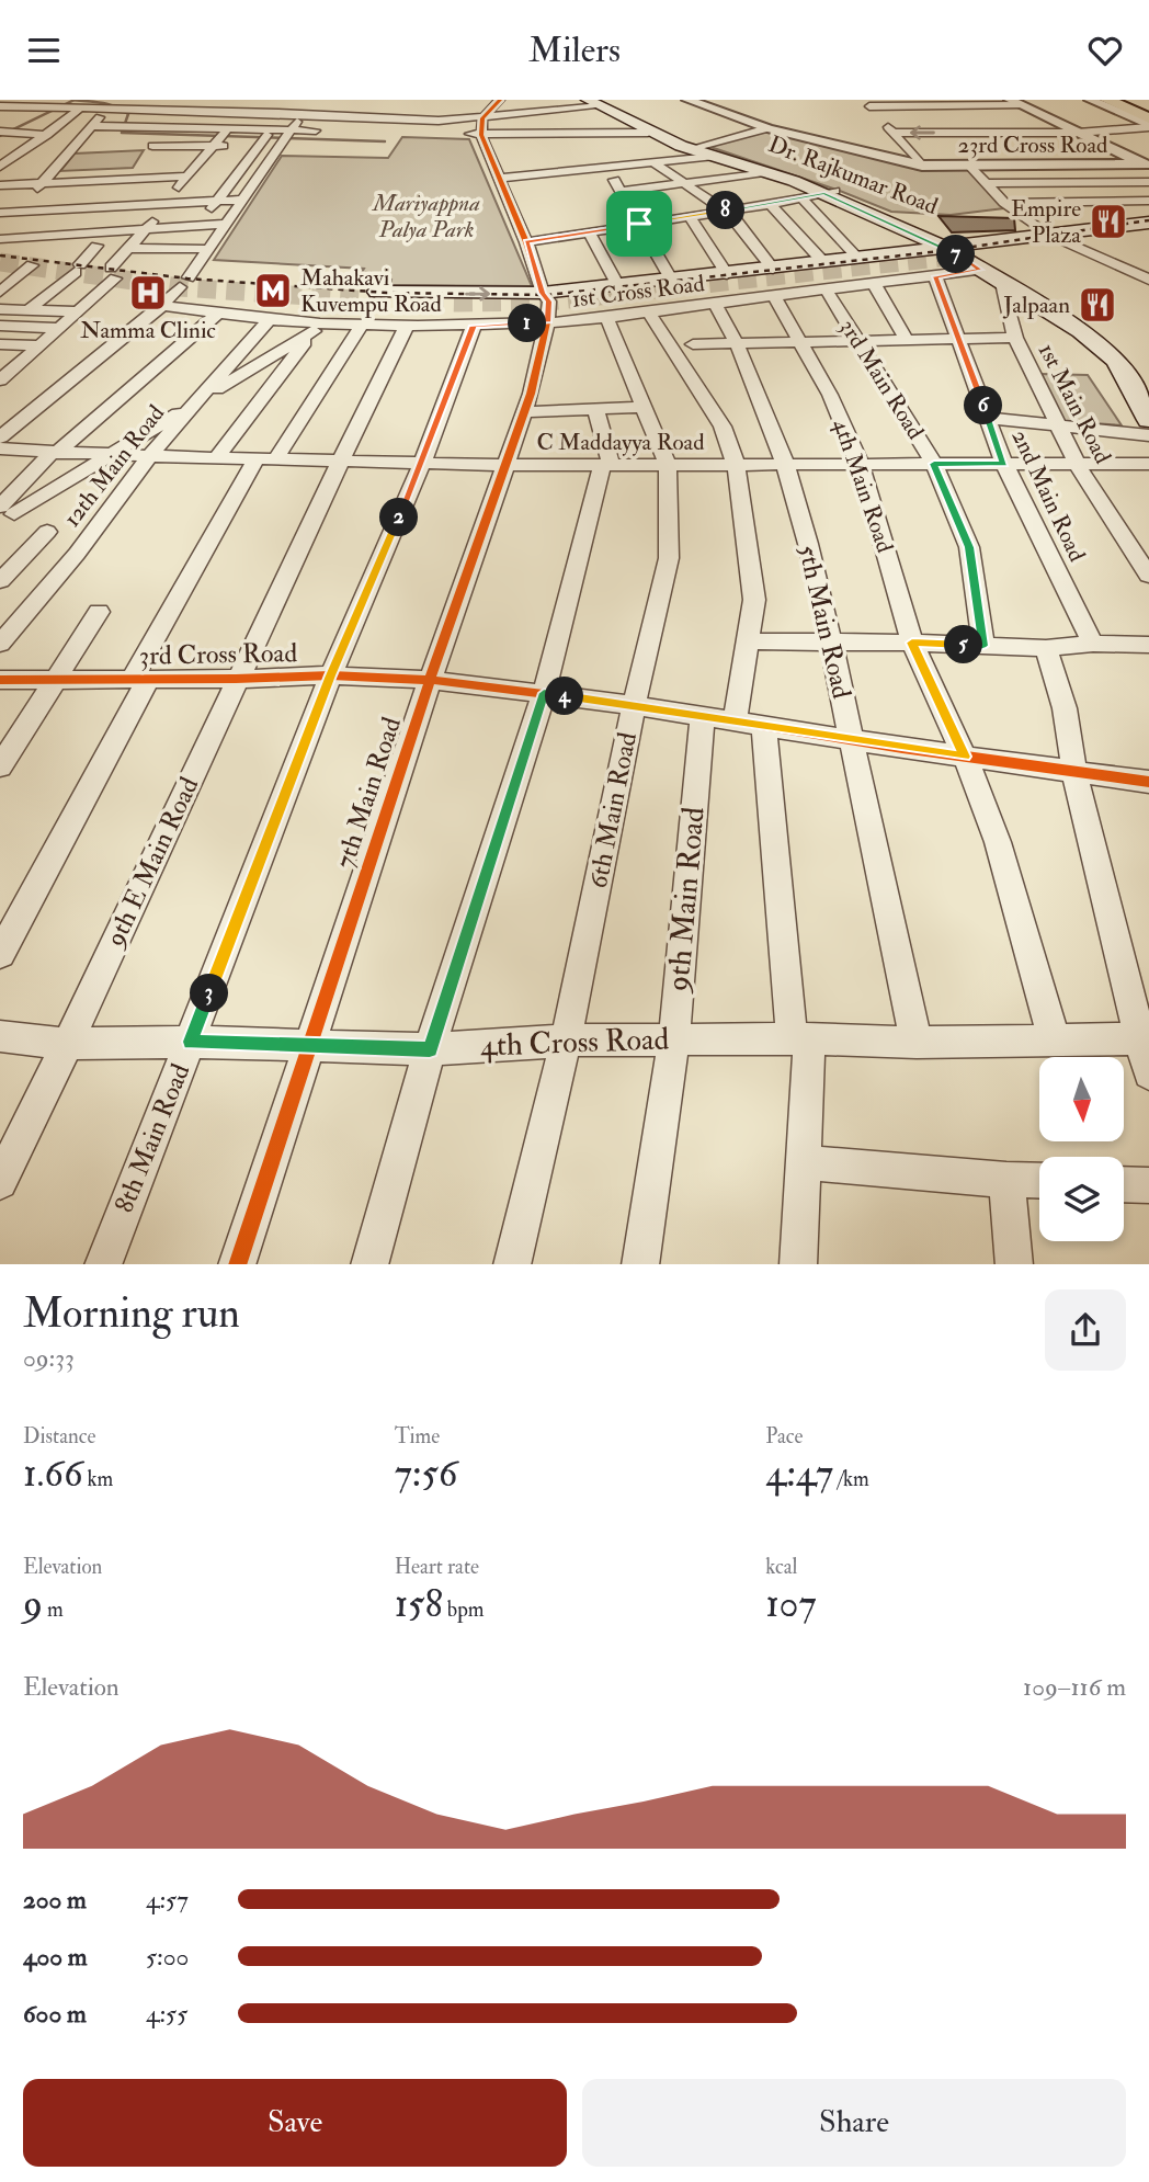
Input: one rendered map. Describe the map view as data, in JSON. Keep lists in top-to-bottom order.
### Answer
{
  "streets": {
    "main road": ["Dr. Rajkumar Road"],
    "street": [
      "23rd Cross Road",
      "1st Cross Road",
      "3rd Main Road",
      "1st Main Road",
      "C Maddayya Road",
      "12th Main Road",
      "4th Main Road",
      "2nd Main Road",
      "5th Main Road",
      "3rd Cross Road",
      "7th Main Road",
      "6th Main Road",
      "9th E Main Road",
      "9th Main Road",
      "4th Cross Road",
      "8th Main Road"
    ]
  },
  "crossings": [
    ["Dr. Rajkumar Road", "1st Cross Road"],
    ["Dr. Rajkumar Road", "1st Main Road"],
    ["1st Cross Road", "3rd Main Road"],
    ["1st Cross Road", "12th Main Road"],
    ["1st Cross Road", "4th Main Road"],
    ["1st Cross Road", "2nd Main Road"],
    ["1st Cross Road", "5th Main Road"],
    ["1st Cross Road", "7th Main Road"],
    ["1st Cross Road", "6th Main Road"],
    ["1st Cross Road", "8th Main Road"],
    ["3rd Main Road", "C Maddayya Road"],
    ["1st Main Road", "C Maddayya Road"],
    ["C Maddayya Road", "12th Main Road"],
    ["C Maddayya Road", "4th Main Road"],
    ["C Maddayya Road", "2nd Main Road"],
    ["C Maddayya Road", "5th Main Road"],
    ["C Maddayya Road", "7th Main Road"],
    ["C Maddayya Road", "6th Main Road"],
    ["C Maddayya Road", "8th Main Road"],
    ["4th Main Road", "3rd Cross Road"],
    ["4th Main Road", "4th Cross Road"],
    ["5th Main Road", "3rd Cross Road"],
    ["5th Main Road", "4th Cross Road"],
    ["3rd Cross Road", "7th Main Road"],
    ["3rd Cross Road", "6th Main Road"],
    ["3rd Cross Road", "9th E Main Road"],
    ["3rd Cross Road", "9th Main Road"],
    ["3rd Cross Road", "8th Main Road"],
    ["7th Main Road", "4th Cross Road"],
    ["6th Main Road", "4th Cross Road"],
    ["9th E Main Road", "4th Cross Road"],
    ["9th Main Road", "4th Cross Road"],
    ["4th Cross Road", "8th Main Road"]
  ],
  "parks": ["Mariyappna Palya Park"],
  "places": {
    "restaurant": ["Empire Plaza", "Jalpaan"],
    "metro station": ["Mahakavi Kuvempu Road"],
    "hospital": ["Namma Clinic"]
  },
  "north": "bottom",
  "page": {
    "header": "Milers",
    "pins": [
      "8",
      "7",
      "1",
      "6",
      "2",
      "5",
      "4",
      "3"
    ],
    "heading": ["Morning run", "09:33"],
    "stats": [
      ["Distance", "1.66 km"],
      ["Time", "7:56"],
      ["Pace", "4:47 /km"],
      ["Elevation", "9 m"],
      ["Heart rate", "158 bpm"],
      ["kcal", "107"]
    ],
    "chart": ["Elevation", "109–116 m"],
    "list": [
      {
        "name": "200 m",
        "note": "4:57"
      },
      {
        "name": "400 m",
        "note": "5:00"
      },
      {
        "name": "600 m",
        "note": "4:55"
      }
    ],
    "buttons": ["Save", "Share"]
  }
}
